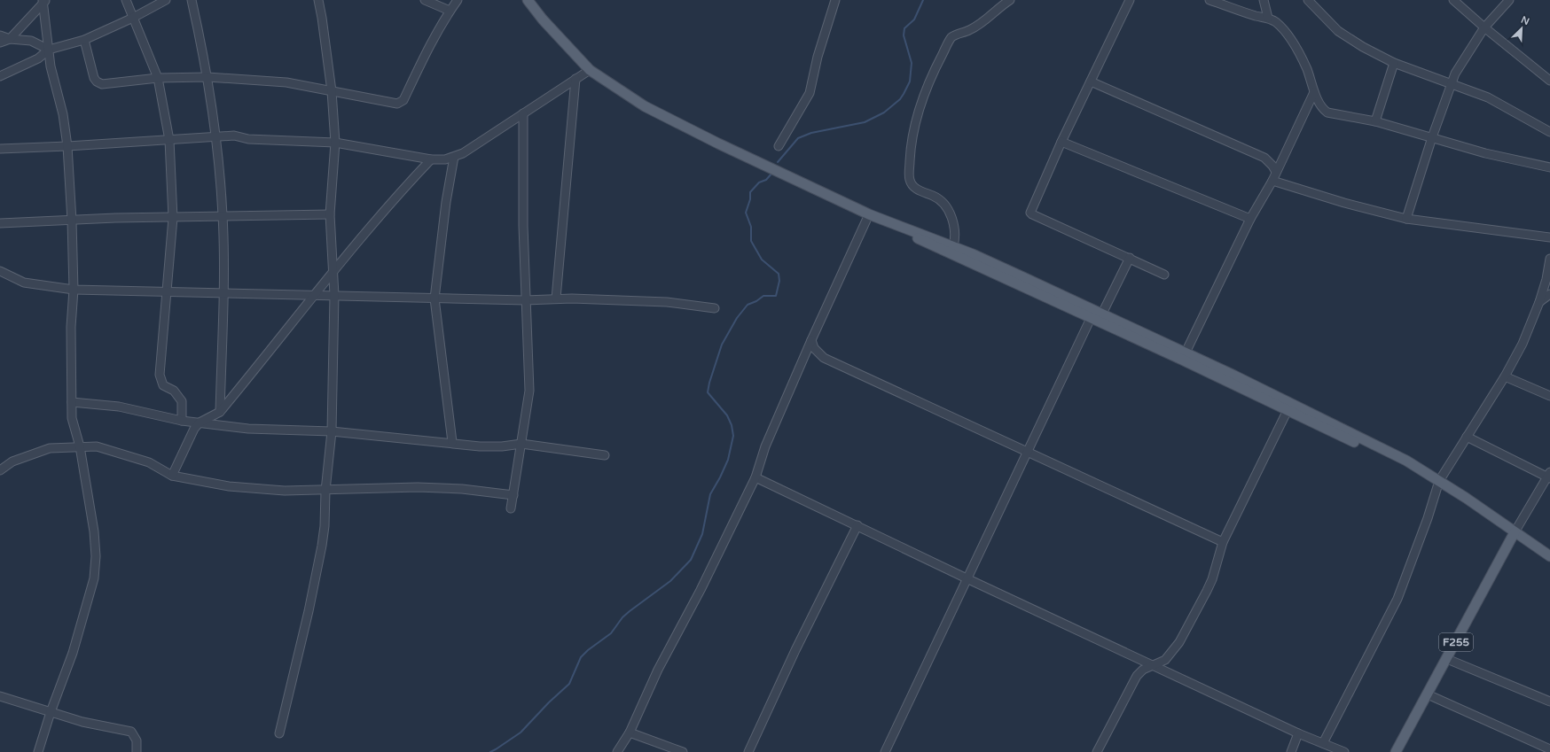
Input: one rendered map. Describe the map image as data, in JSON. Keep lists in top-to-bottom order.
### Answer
{
  "streets": {
    "main road": ["F255"]
  },
  "north": "top right"
}
